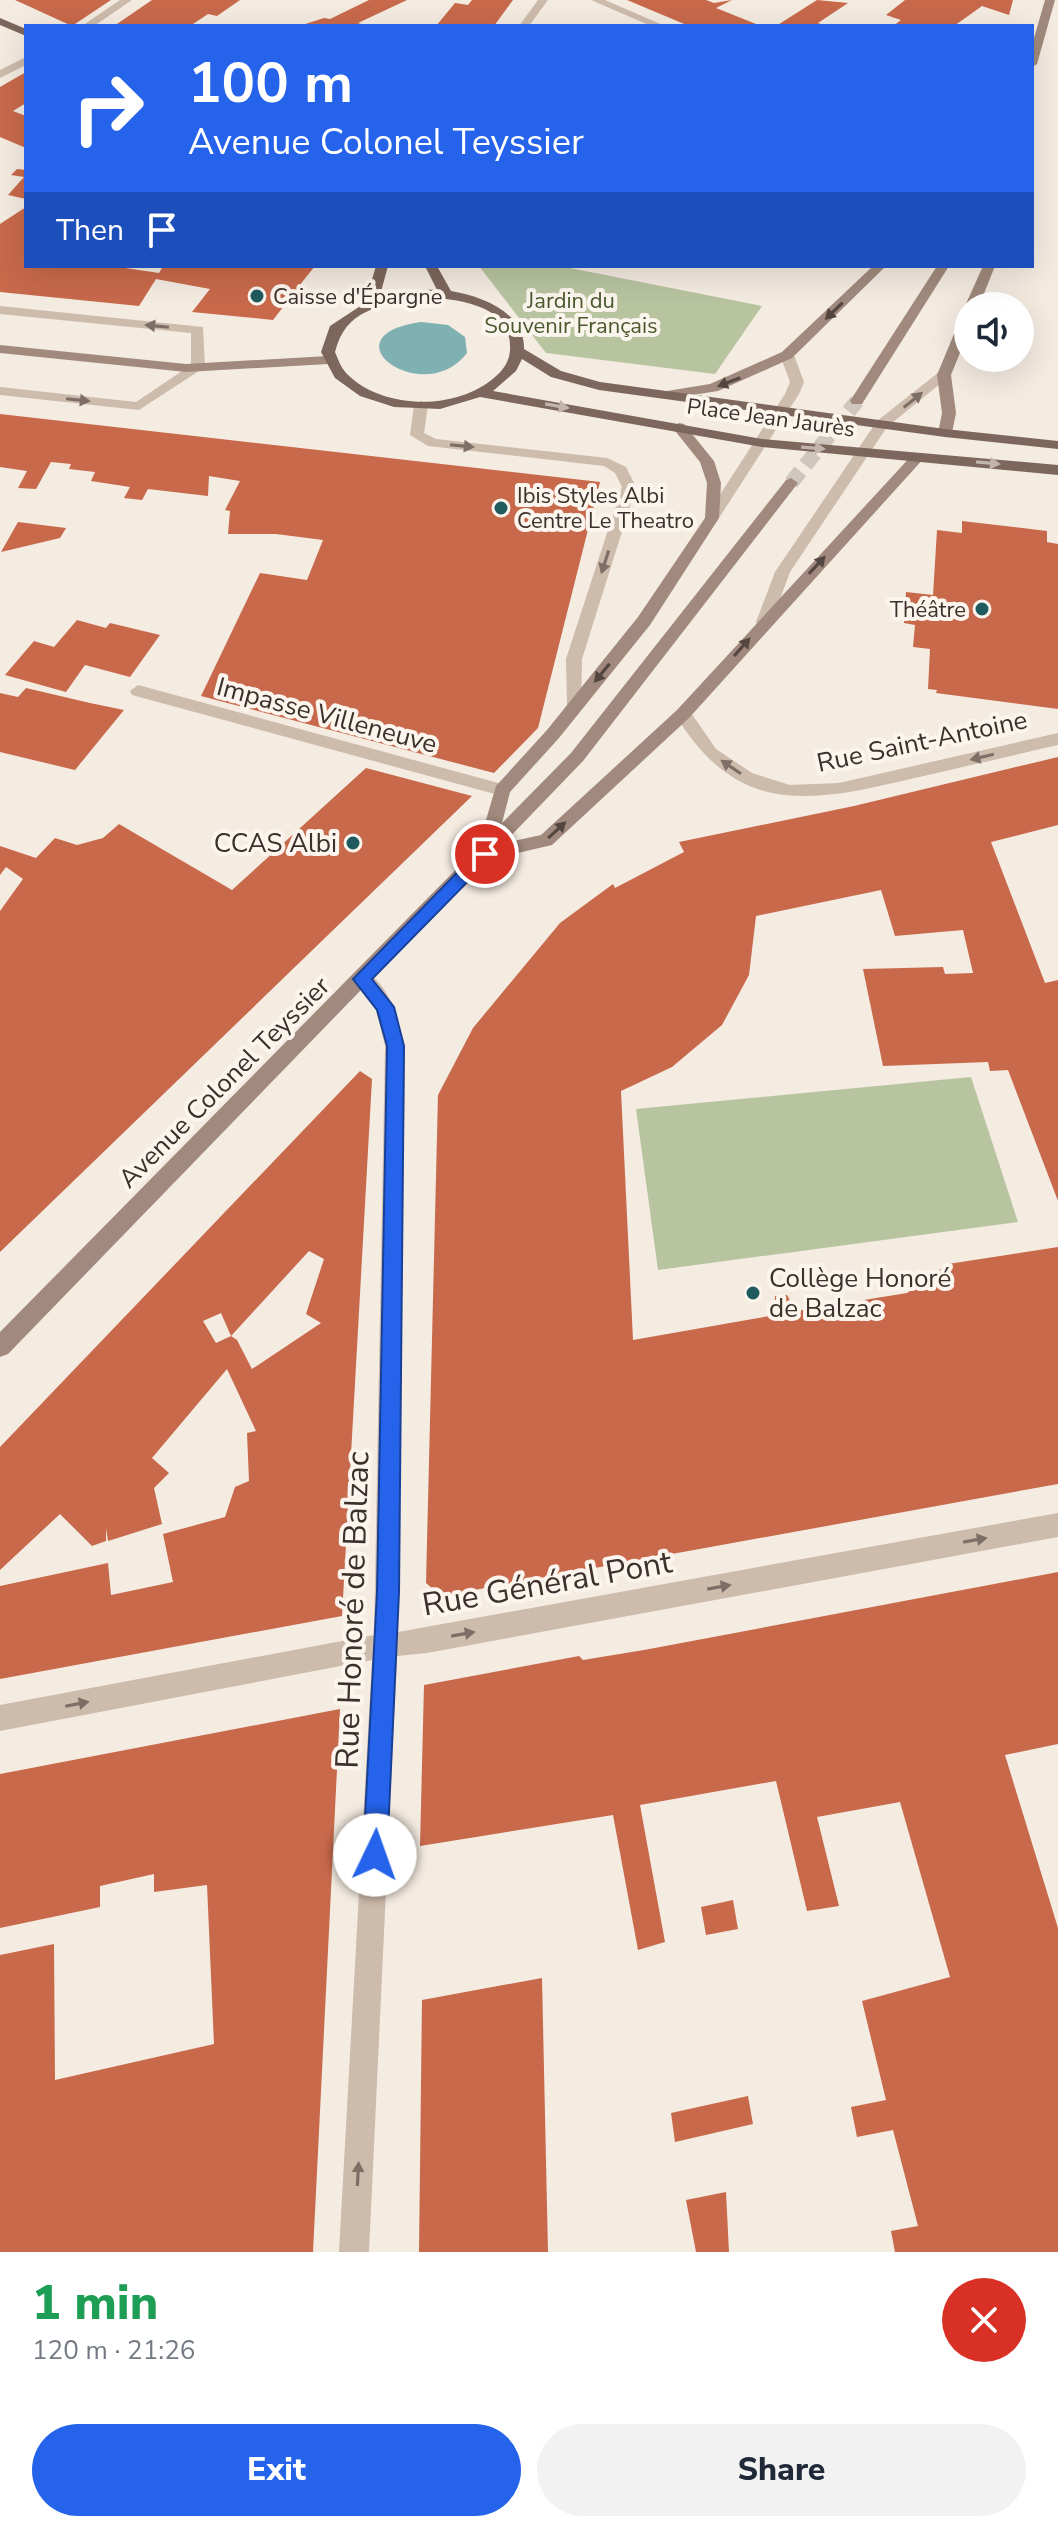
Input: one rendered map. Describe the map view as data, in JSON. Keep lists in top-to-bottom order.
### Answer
{
  "streets": {
    "main road": ["Place Jean Jaurès", "Avenue Colonel Teyssier"],
    "street": [
      "Impasse Villeneuve",
      "Rue Saint-Antoine",
      "Rue Général Pont",
      "Rue Honoré de Balzac"
    ]
  },
  "crossings": [
    ["Avenue Colonel Teyssier", "Rue Honoré de Balzac"],
    ["Rue Général Pont", "Rue Honoré de Balzac"]
  ],
  "one_way": ["Rue Saint-Antoine", "Rue Général Pont", "Rue Honoré de Balzac"],
  "parks": ["Jardin du Souvenir Français"],
  "places": [
    "Caisse d'Épargne",
    "Ibis Styles Albi Centre Le Theatro",
    "Théâtre",
    "CCAS Albi",
    "Collège Honoré de Balzac"
  ],
  "page": {
    "turn": ["100 m", "Avenue Colonel Teyssier"],
    "then": "Then",
    "heading": ["1 min", "120 m · 21:26"],
    "buttons": ["Exit", "Share"]
  }
}
